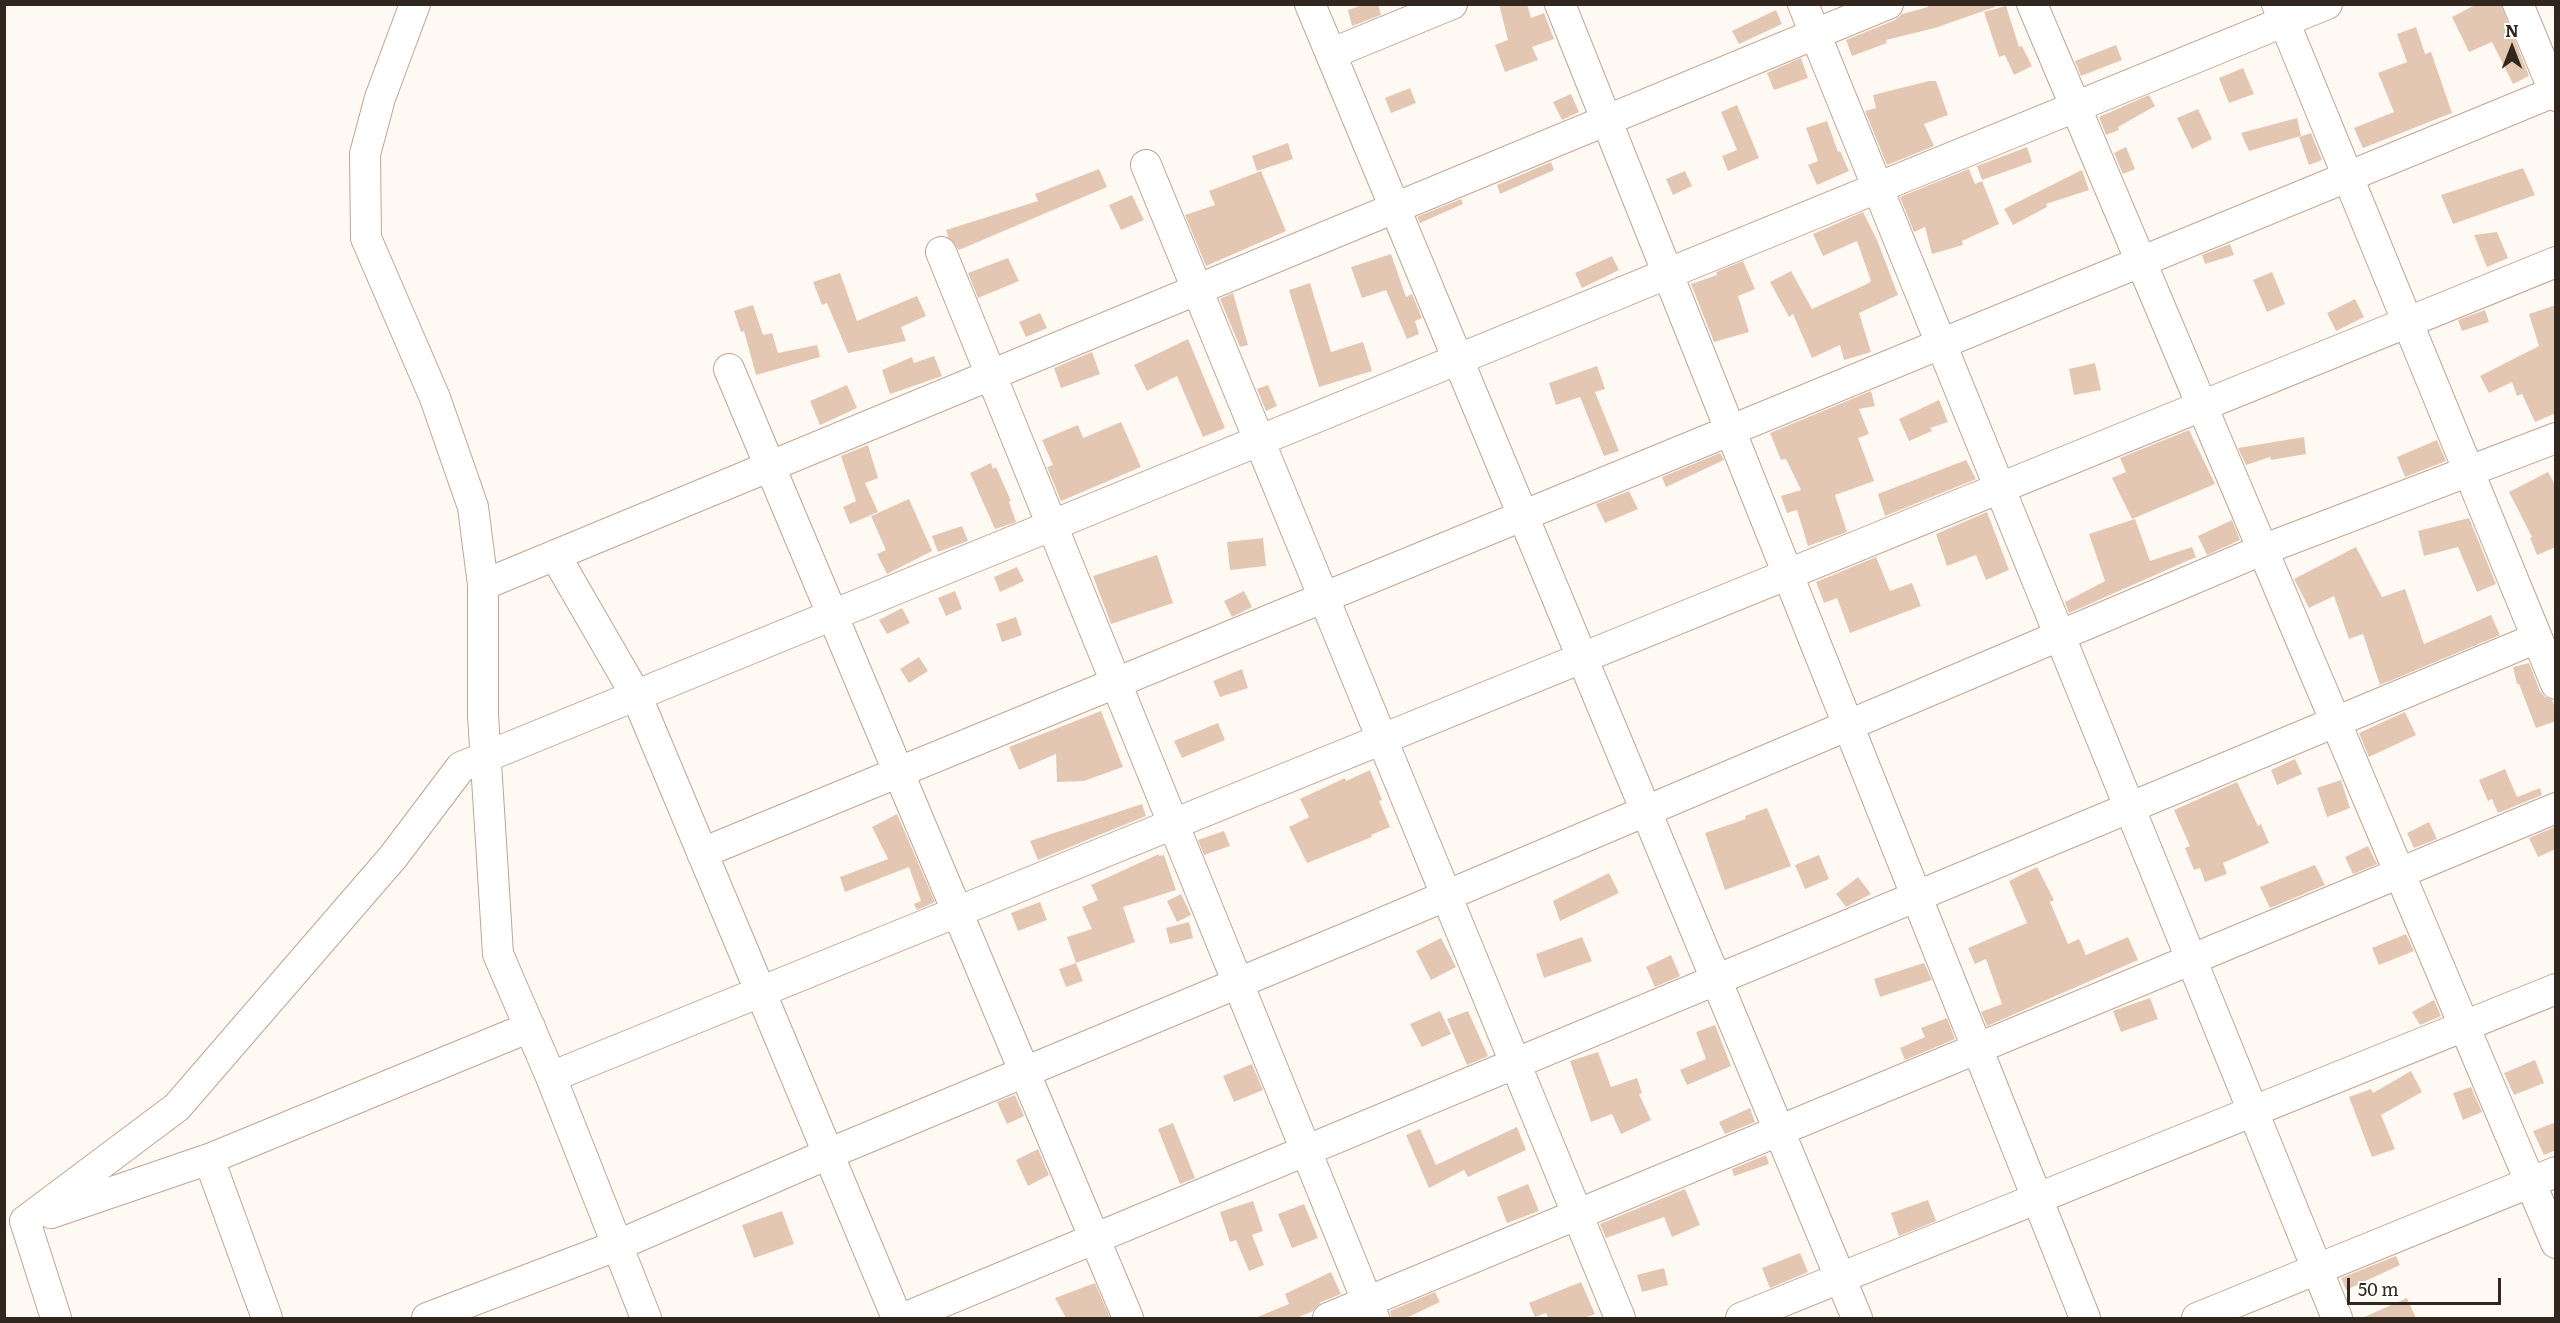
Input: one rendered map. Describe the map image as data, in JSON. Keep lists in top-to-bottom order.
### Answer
{
  "scale_bar": "50 m",
  "north": "top"
}
